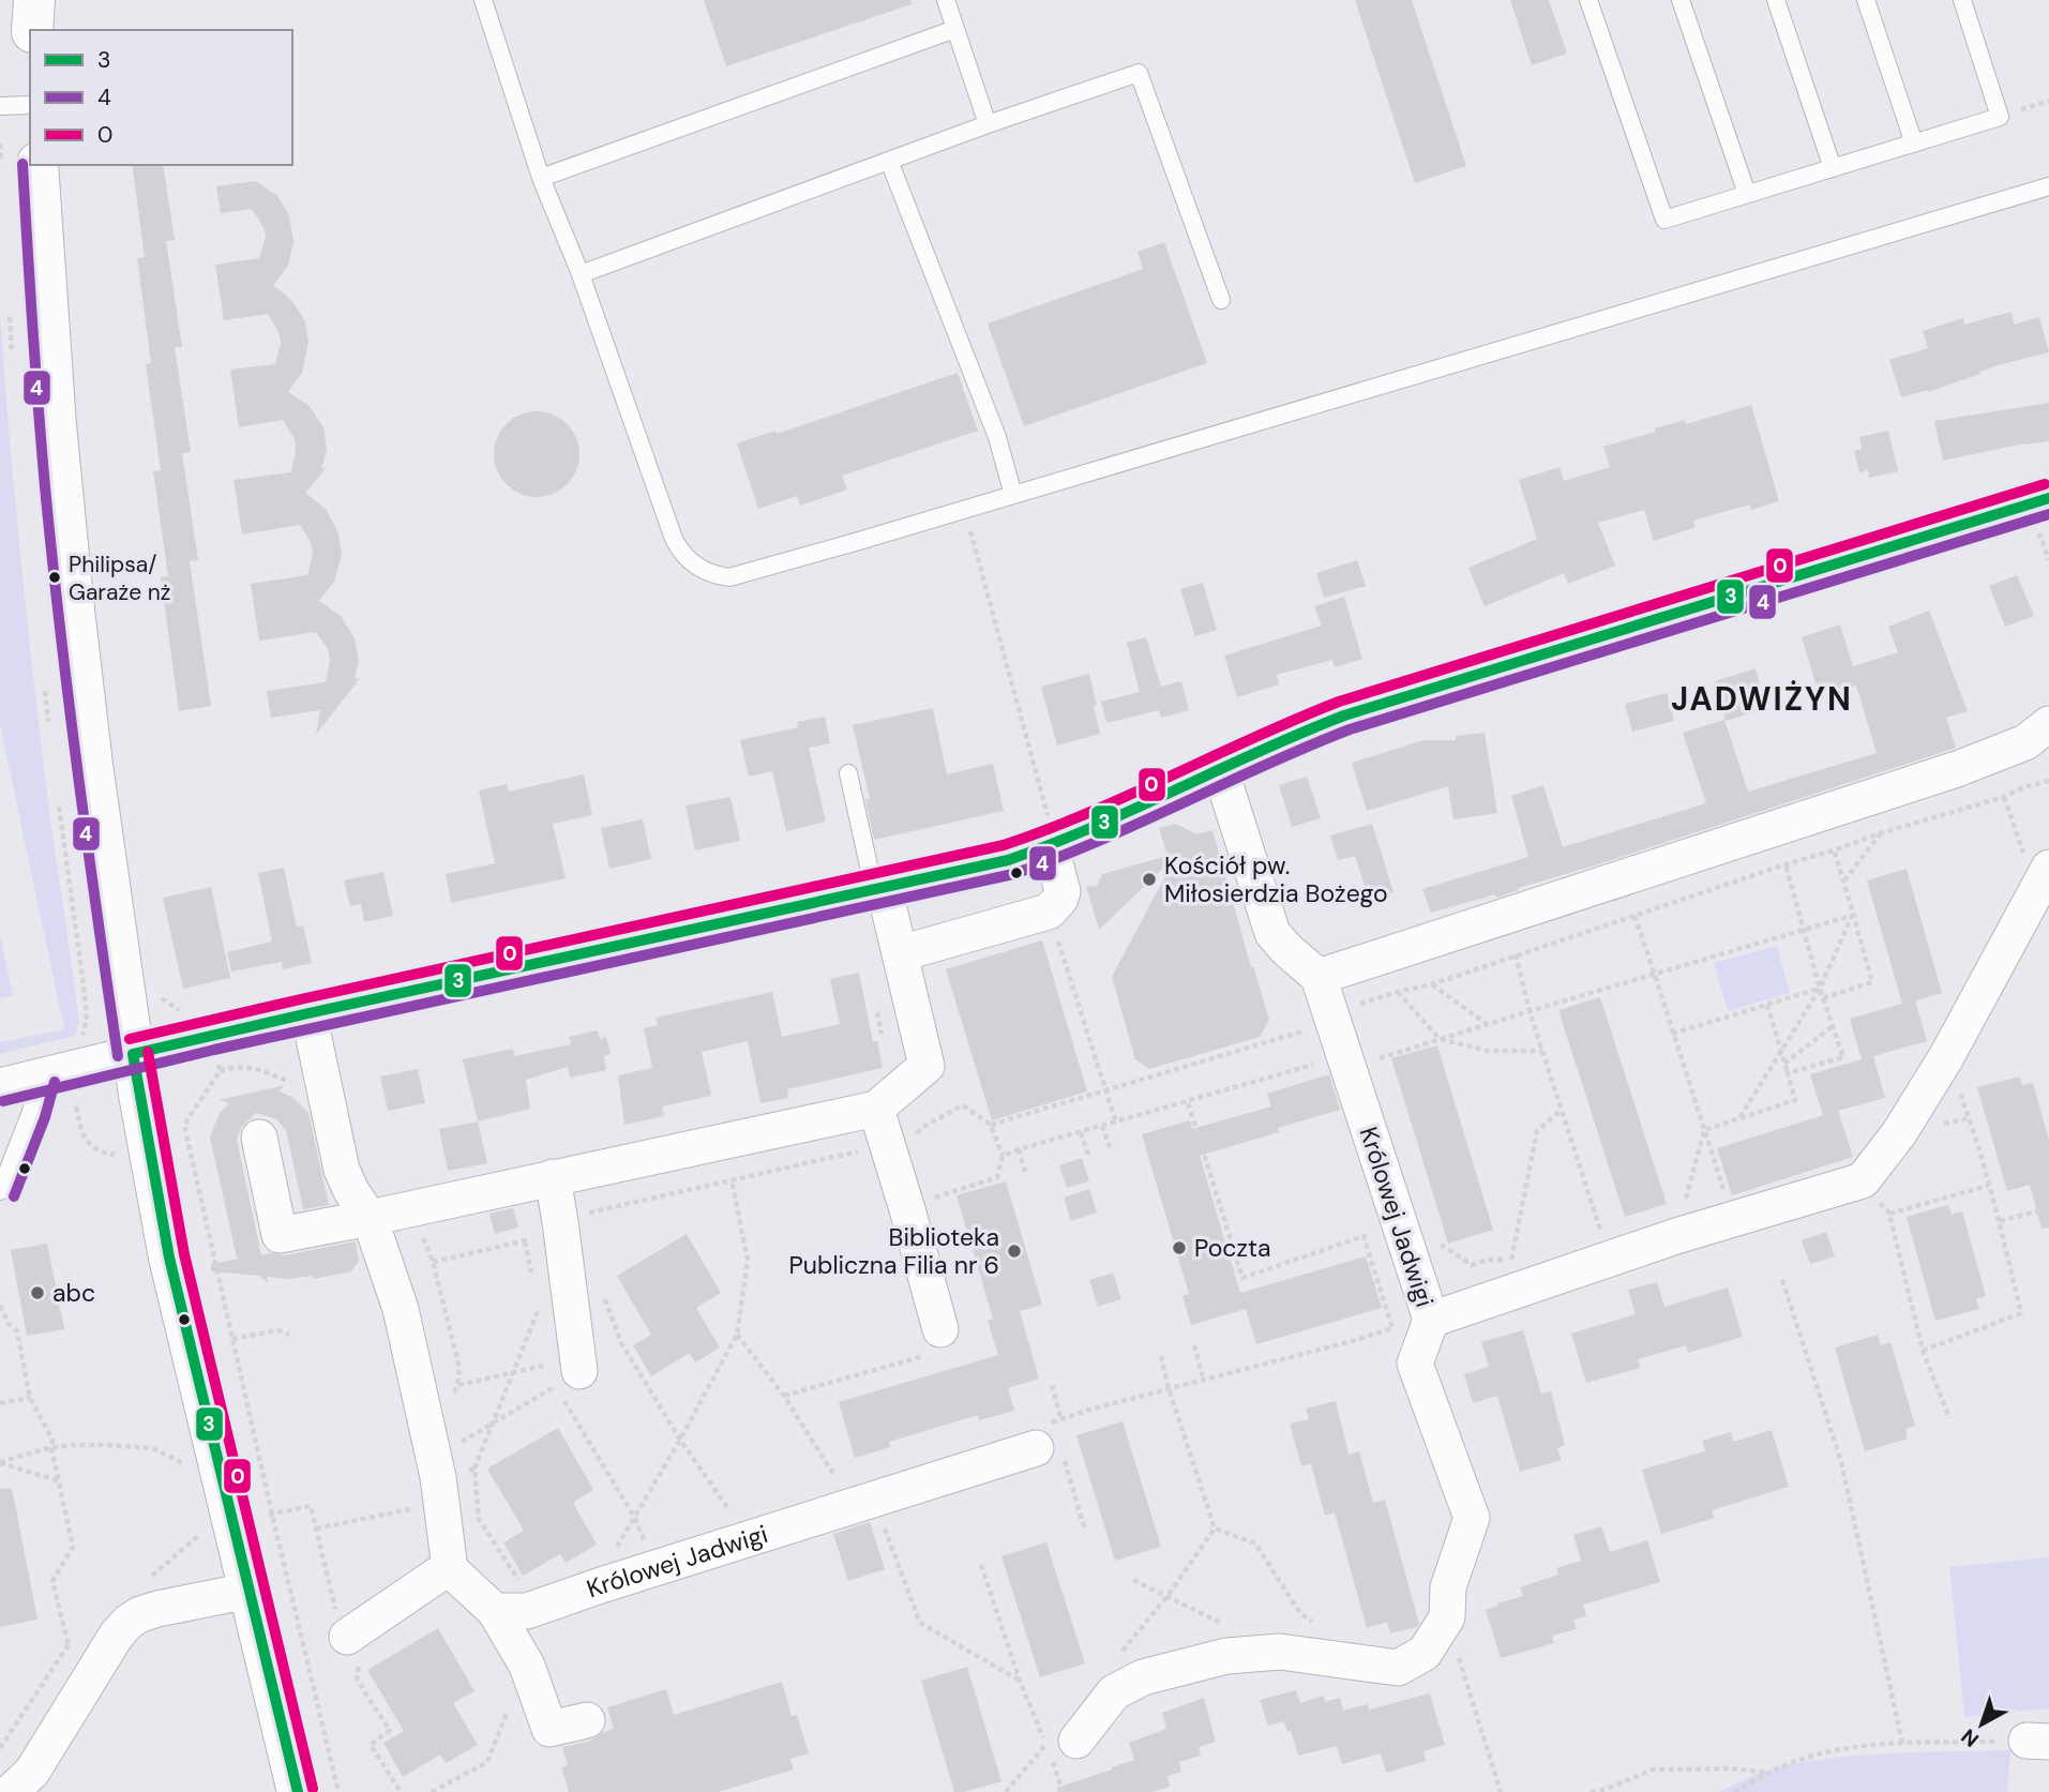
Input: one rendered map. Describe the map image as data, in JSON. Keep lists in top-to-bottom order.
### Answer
{
  "streets": {
    "street": ["Królowej Jadwigi"]
  },
  "districts": ["JADWIŻYN"],
  "places": [
    "Philipsa/ Garaże nż",
    "Kościół pw. Miłosierdzia Bożego",
    "Poczta",
    "Biblioteka Publiczna Filia nr 6",
    "abc"
  ],
  "lines": ["transit line 4", "transit line 0", "transit line 3"],
  "legend": ["3", "4", "0"],
  "north": "bottom left"
}
